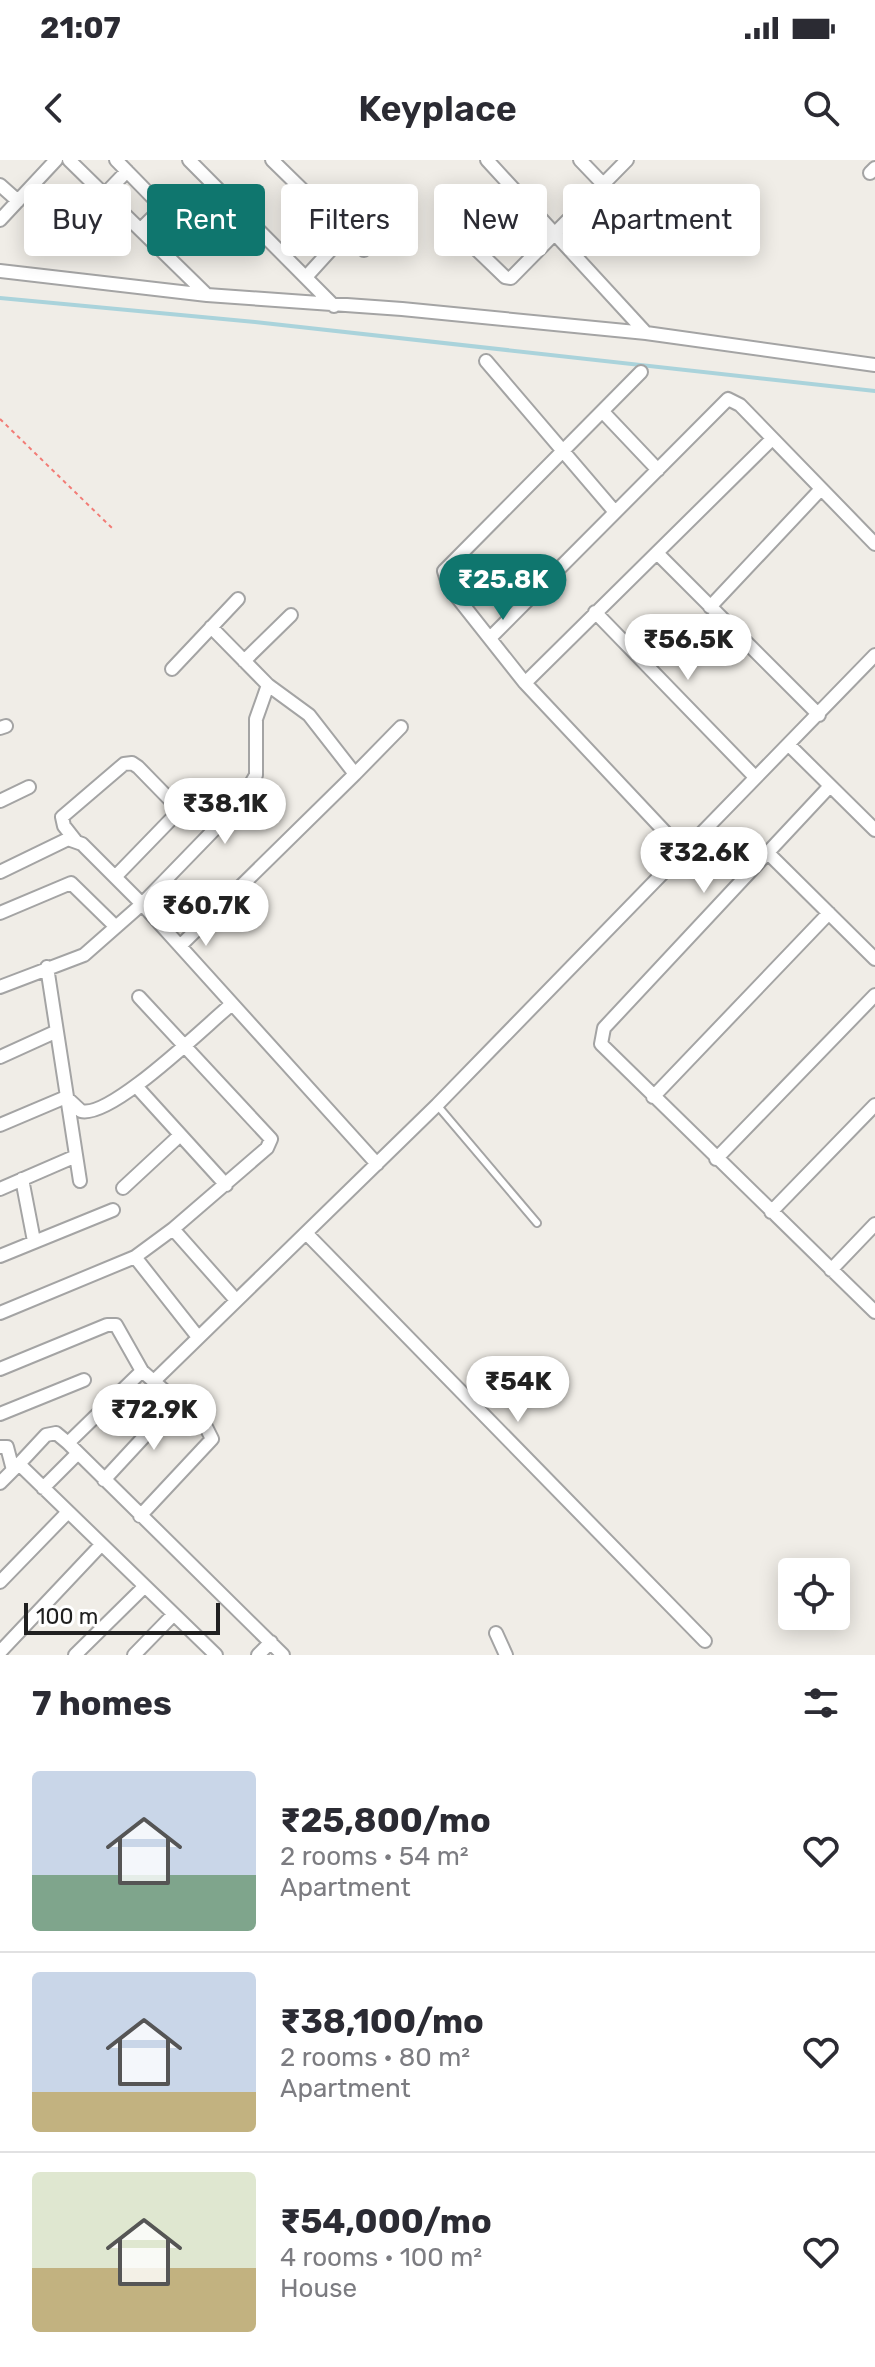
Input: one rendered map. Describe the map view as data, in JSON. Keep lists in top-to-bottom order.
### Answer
{
  "scale_bar": "100 m",
  "page": {
    "status": "21:07",
    "header": "Keyplace",
    "chip": [
      "Buy",
      "Rent",
      "Filters",
      "New",
      "Apartment"
    ],
    "price": [
      "₹25.8K",
      "₹56.5K",
      "₹38.1K",
      "₹32.6K",
      "₹60.7K",
      "₹54K",
      "₹72.9K"
    ],
    "scale": "100 m",
    "heading": "7 homes",
    "list": [
      {
        "name": "₹25,800/mo",
        "note": "2 rooms · 54 m² · Apartment"
      },
      {
        "name": "₹38,100/mo",
        "note": "2 rooms · 80 m² · Apartment"
      },
      {
        "name": "₹54,000/mo",
        "note": "4 rooms · 100 m² · House"
      }
    ]
  }
}
